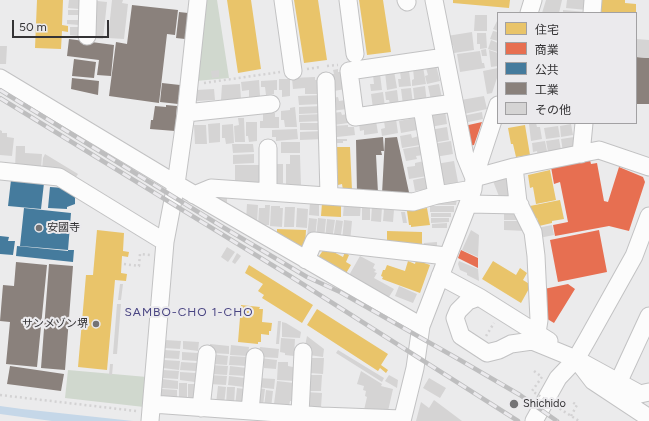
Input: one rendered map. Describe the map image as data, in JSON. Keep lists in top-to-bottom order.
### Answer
{
  "districts": ["SAMBO-CHO 1-CHO"],
  "places": ["安國寺", "サンメゾン堺", "Shichido"],
  "legend": [
    "住宅",
    "商業",
    "公共",
    "工業",
    "その他"
  ],
  "scale_bar": "50 m"
}
